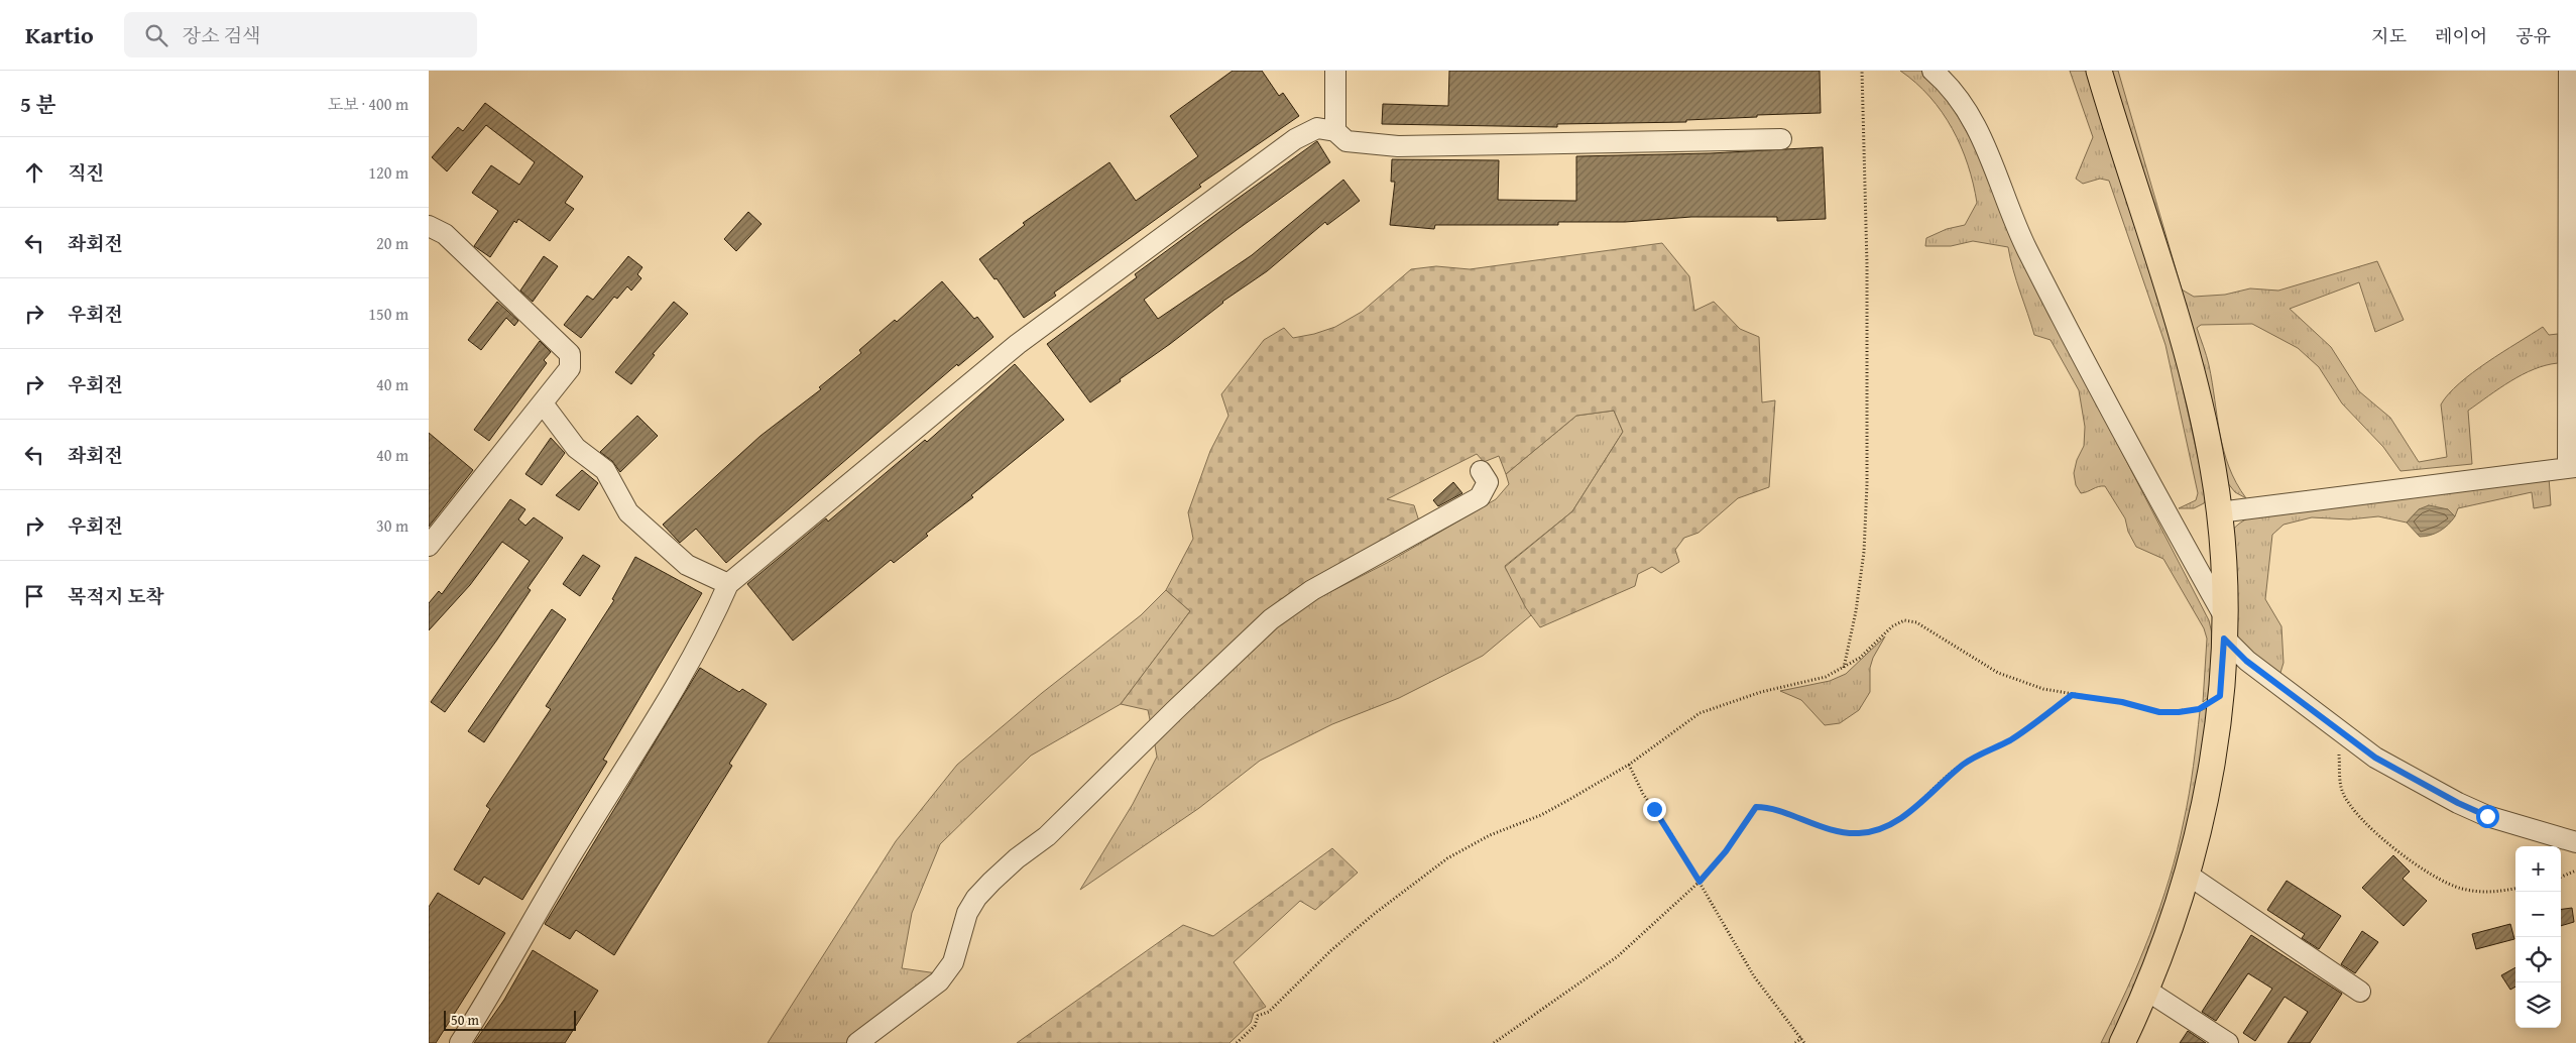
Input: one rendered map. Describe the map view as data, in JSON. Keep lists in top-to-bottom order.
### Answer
{
  "scale_bar": "50 m",
  "page": {
    "header": "Kartio",
    "search": "장소 검색",
    "nav": ["지도", "레이어", "공유"],
    "heading": ["5 분", "도보 · 400 m"],
    "list": [
      ["직진", "120 m"],
      ["좌회전", "20 m"],
      ["우회전", "150 m"],
      ["우회전", "40 m"],
      ["좌회전", "40 m"],
      ["우회전", "30 m"],
      "목적지 도착"
    ],
    "map_buttons": ["+", "−"],
    "scale": "50 m"
  }
}
